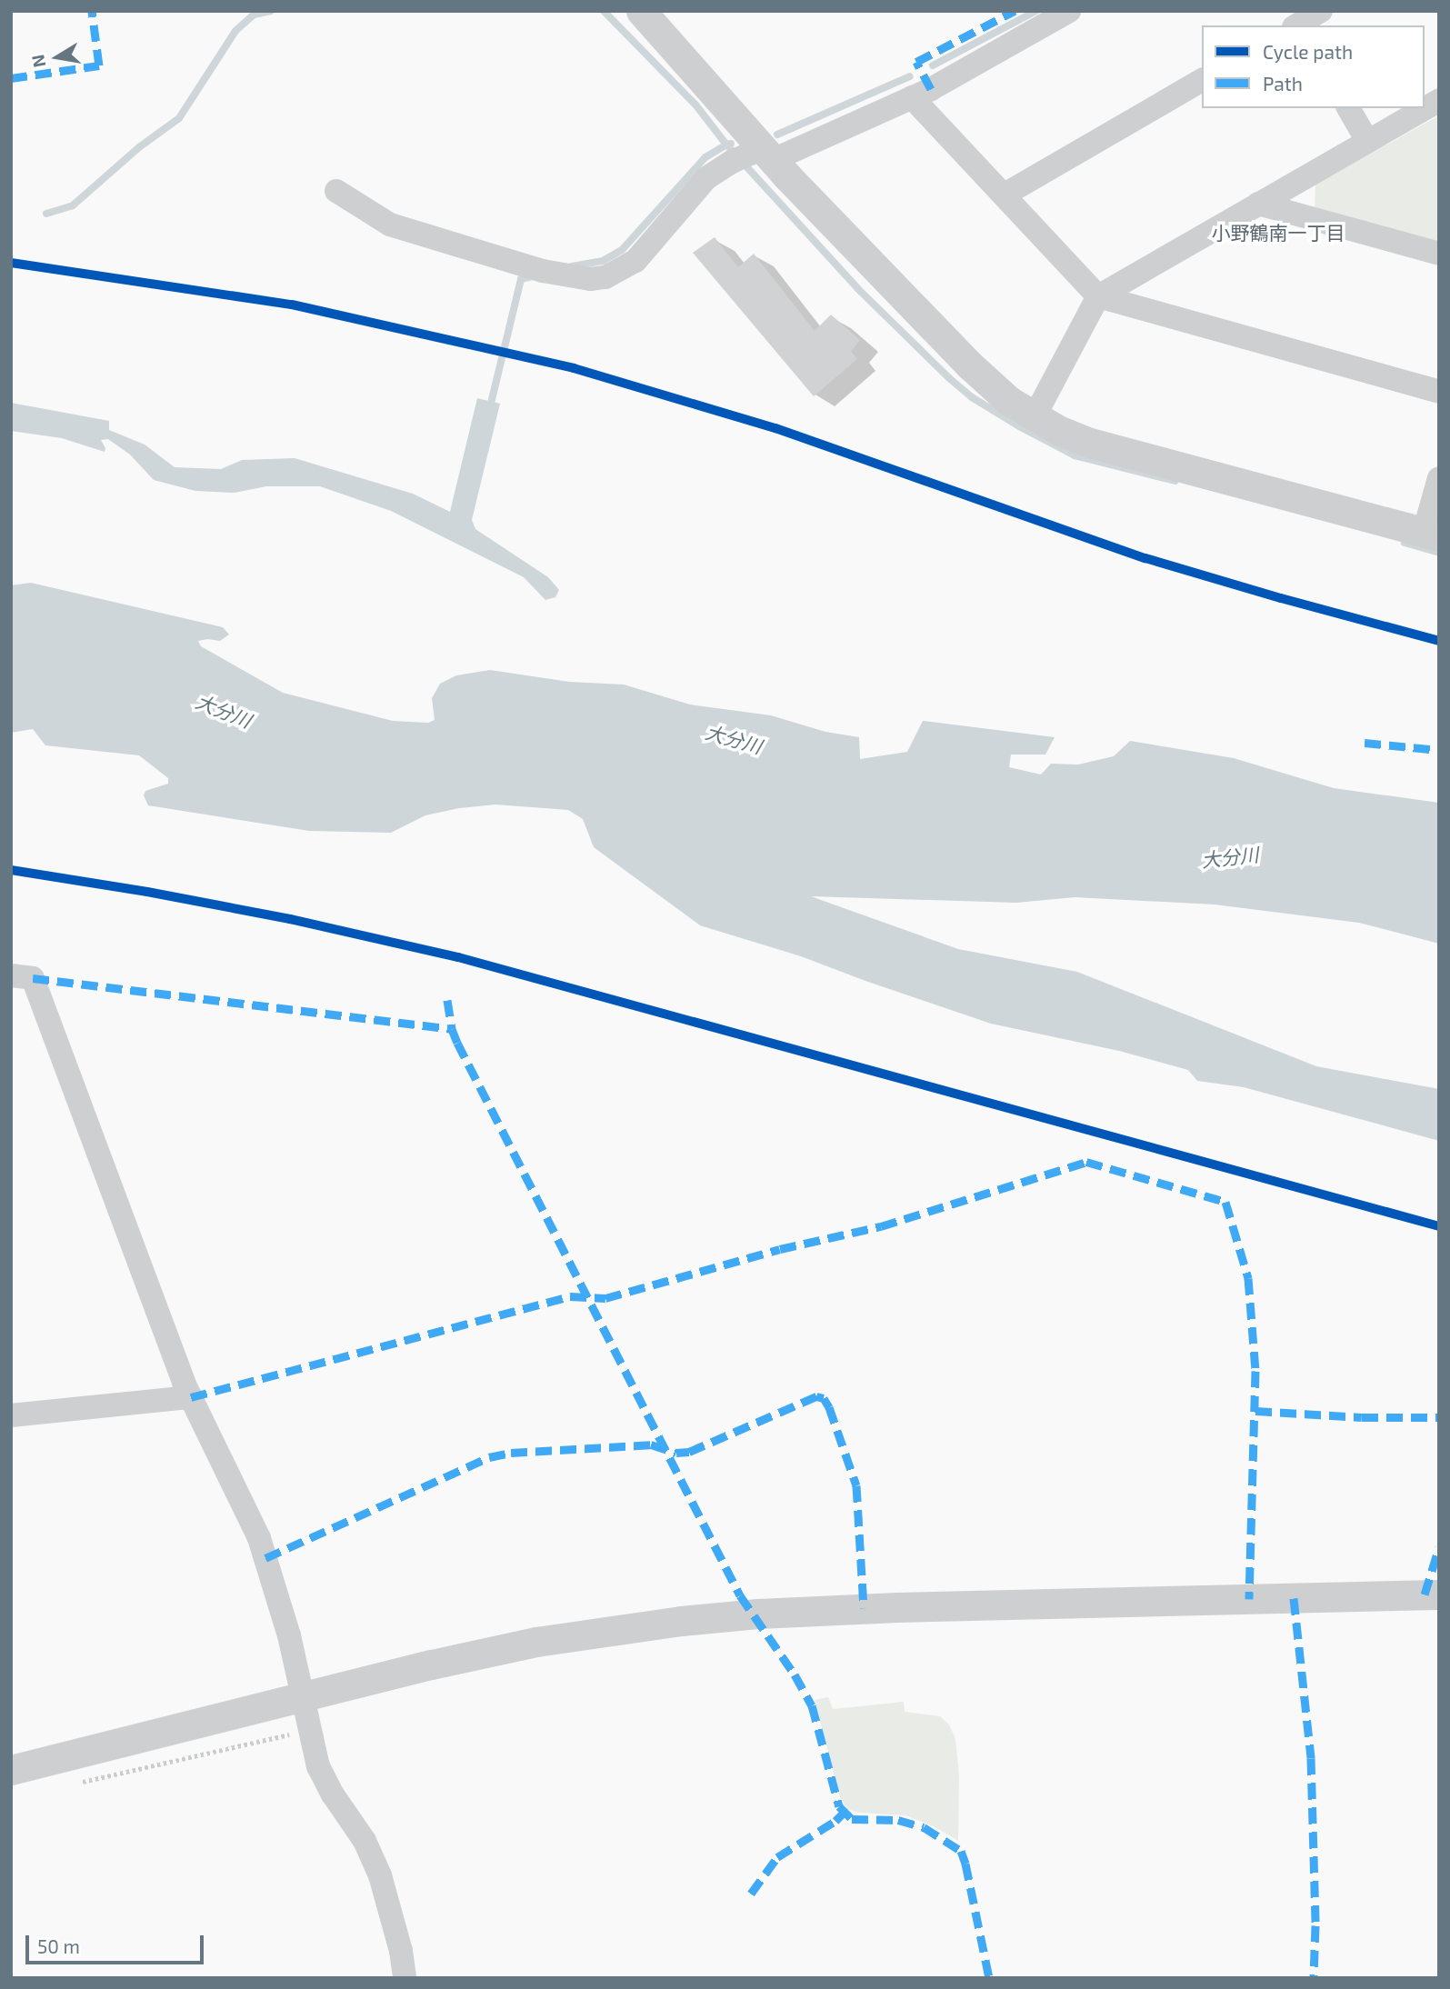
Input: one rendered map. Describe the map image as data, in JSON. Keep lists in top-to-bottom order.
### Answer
{
  "districts": ["小野鶴南一丁目"],
  "water": ["大分川"],
  "legend": ["Cycle path", "Path"],
  "scale_bar": "50 m",
  "north": "left"
}
